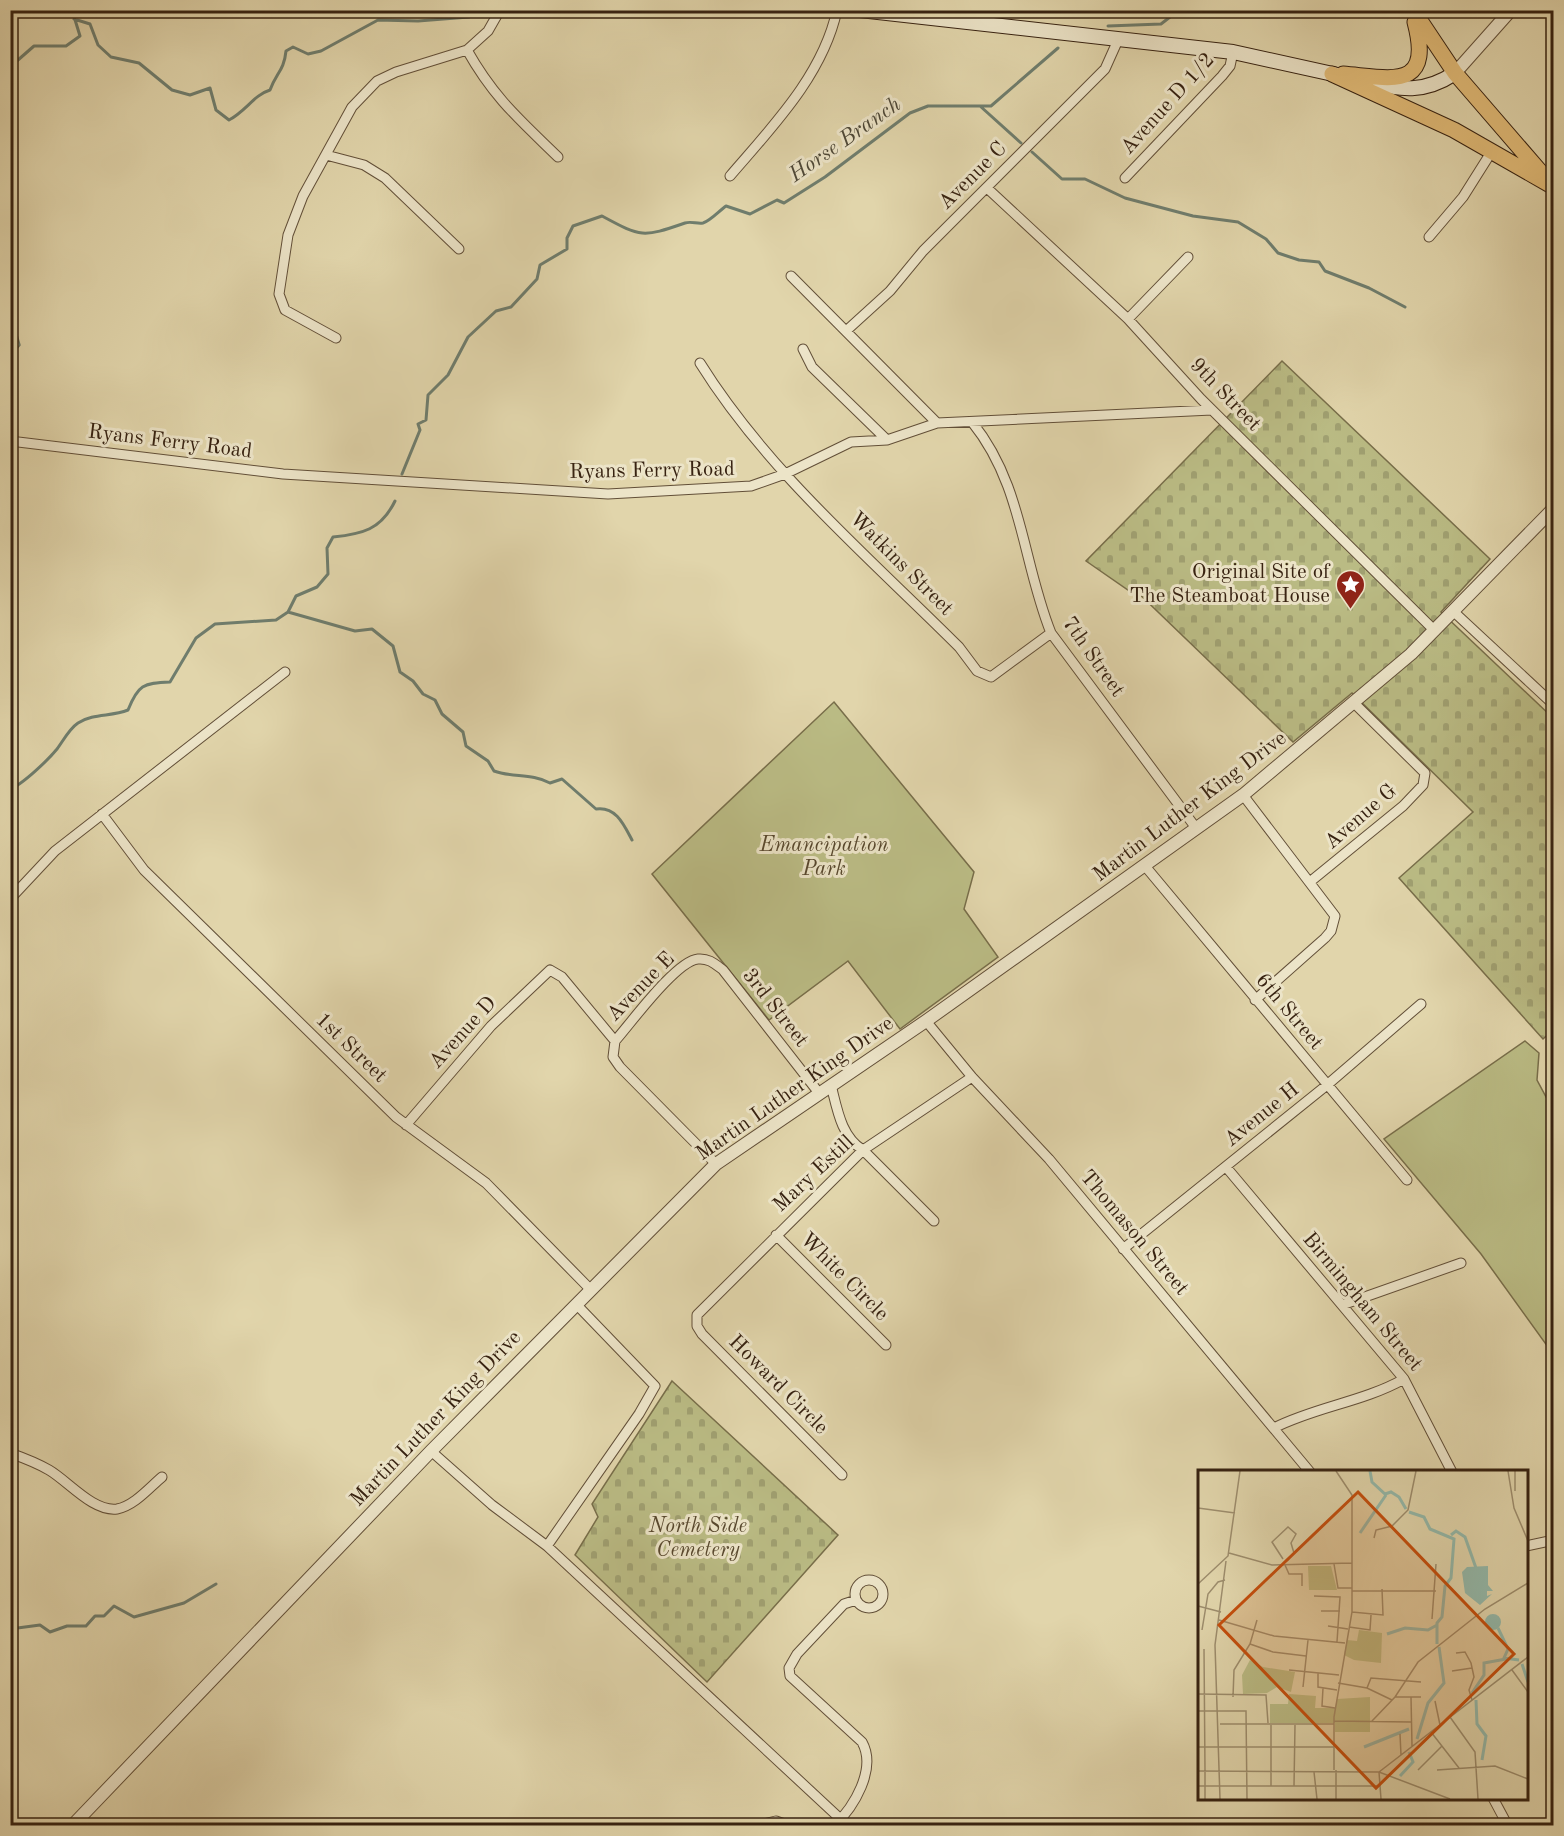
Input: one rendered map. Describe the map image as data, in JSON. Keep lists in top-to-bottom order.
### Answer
{
  "streets": {
    "street": [
      "Avenue D 1/2",
      "Avenue C",
      "9th Street",
      "Ryans Ferry Road",
      "Watkins Street",
      "7th Street",
      "Martin Luther King Drive",
      "Avenue G",
      "Avenue E",
      "3rd Street",
      "6th Street",
      "Avenue D",
      "1st Street",
      "Avenue H",
      "Mary Estill",
      "Thomason Street",
      "White Circle",
      "Birmingham Street",
      "Howard Circle"
    ]
  },
  "crossings": [
    ["Avenue C", "9th Street"],
    ["9th Street", "Ryans Ferry Road"],
    ["9th Street", "Martin Luther King Drive"],
    ["Ryans Ferry Road", "Watkins Street"],
    ["Ryans Ferry Road", "7th Street"],
    ["Watkins Street", "7th Street"],
    ["7th Street", "Martin Luther King Drive"],
    ["Martin Luther King Drive", "Avenue G"],
    ["Martin Luther King Drive", "3rd Street"],
    ["Martin Luther King Drive", "6th Street"],
    ["Martin Luther King Drive", "1st Street"],
    ["Martin Luther King Drive", "Thomason Street"],
    ["Avenue E", "3rd Street"],
    ["Avenue E", "Avenue D"],
    ["6th Street", "Avenue H"],
    ["Avenue D", "1st Street"],
    ["Avenue H", "Thomason Street"],
    ["Avenue H", "Birmingham Street"],
    ["Mary Estill", "Thomason Street"],
    ["Mary Estill", "White Circle"],
    ["Mary Estill", "Howard Circle"]
  ],
  "water": ["Horse Branch"],
  "parks": ["Emancipation Park", "North Side Cemetery"],
  "places": {
    "place": ["Original Site of The Steamboat House"]
  }
}
